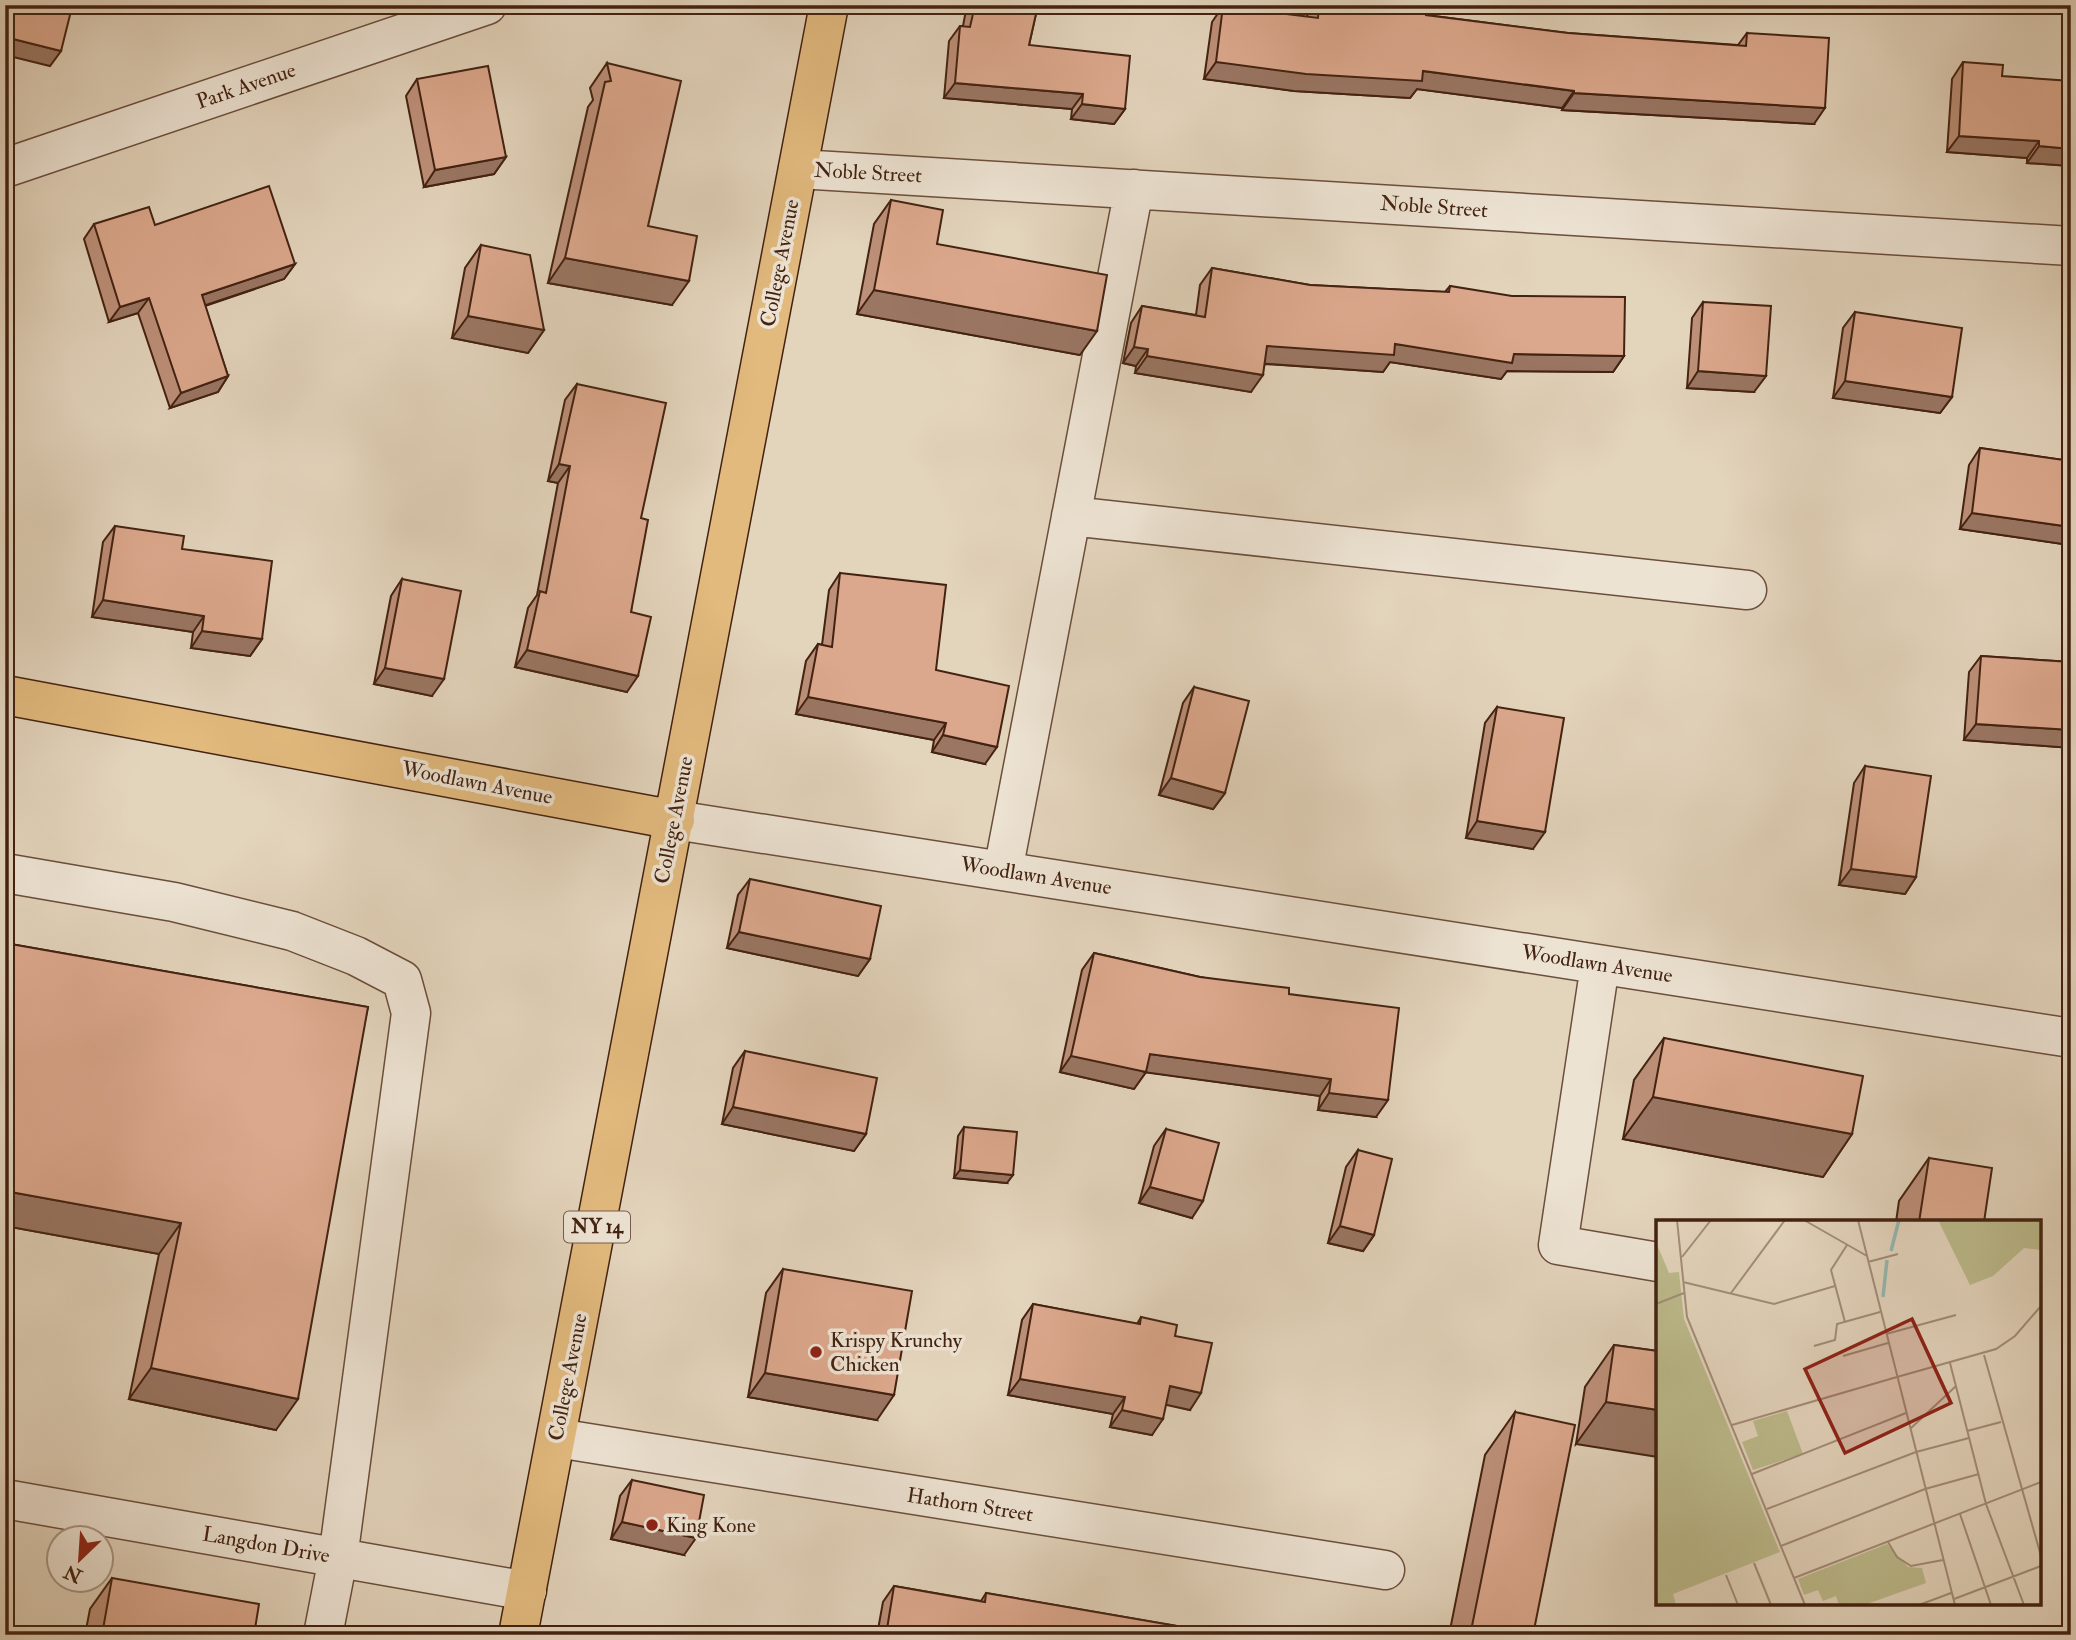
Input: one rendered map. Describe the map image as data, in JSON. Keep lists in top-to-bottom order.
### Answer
{
  "streets": {
    "main road": ["College Avenue", "Woodlawn Avenue", "NY 14"],
    "street": [
      "Park Avenue",
      "Noble Street",
      "Hathorn Street",
      "Langdon Drive"
    ]
  },
  "crossings": [
    ["Noble Street", "College Avenue"],
    ["College Avenue", "Woodlawn Avenue"],
    ["College Avenue", "Hathorn Street"],
    ["College Avenue", "Langdon Drive"]
  ],
  "places": ["Krispy Krunchy Chicken", "King Kone"],
  "north": "bottom left"
}
